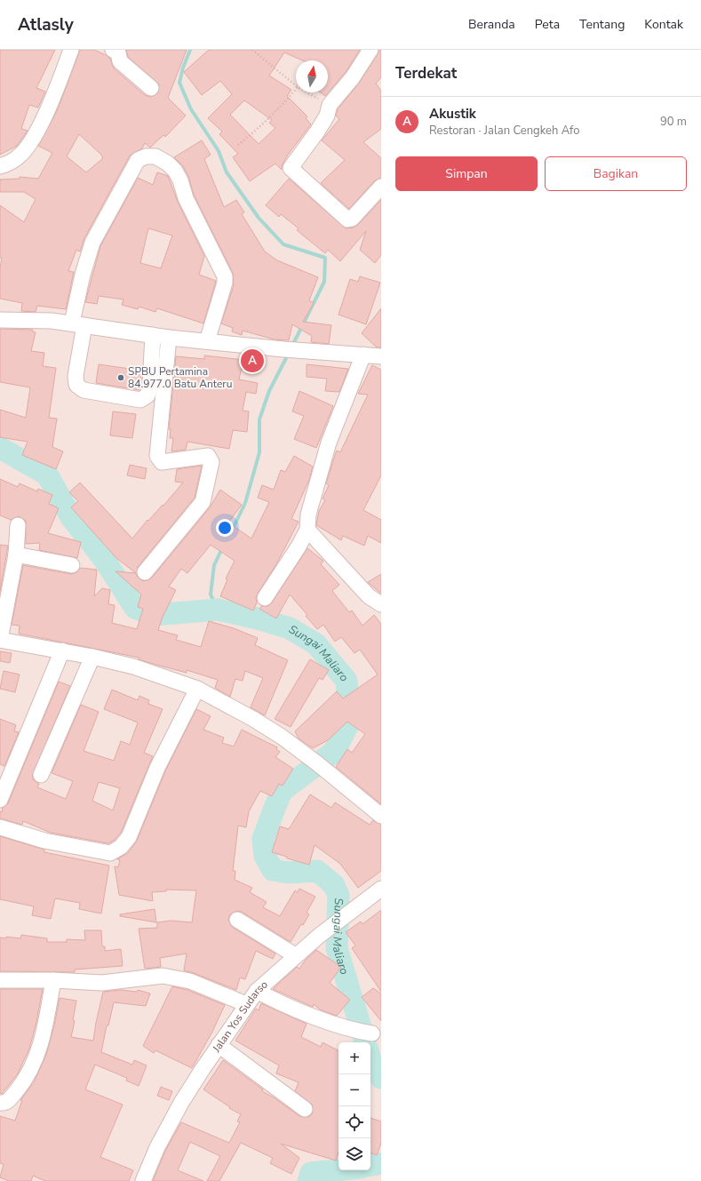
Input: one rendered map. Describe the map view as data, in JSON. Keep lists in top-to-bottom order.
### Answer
{
  "streets": {
    "street": ["Jalan Yos Sudarso"]
  },
  "water": ["Sungai Maliaro"],
  "places": ["SPBU Pertamina 84.977.0 Batu Anteru"],
  "north": "top",
  "page": {
    "header": "Atlasly",
    "nav": [
      "Beranda",
      "Peta",
      "Tentang",
      "Kontak"
    ],
    "heading": "Terdekat",
    "list": [
      {
        "mark": "A",
        "name": "Akustik",
        "note": "Restoran · Jalan Cengkeh Afo",
        "value": "90 m"
      }
    ],
    "buttons": ["Simpan", "Bagikan"],
    "pins": "A",
    "map_buttons": ["+", "−"]
  }
}
